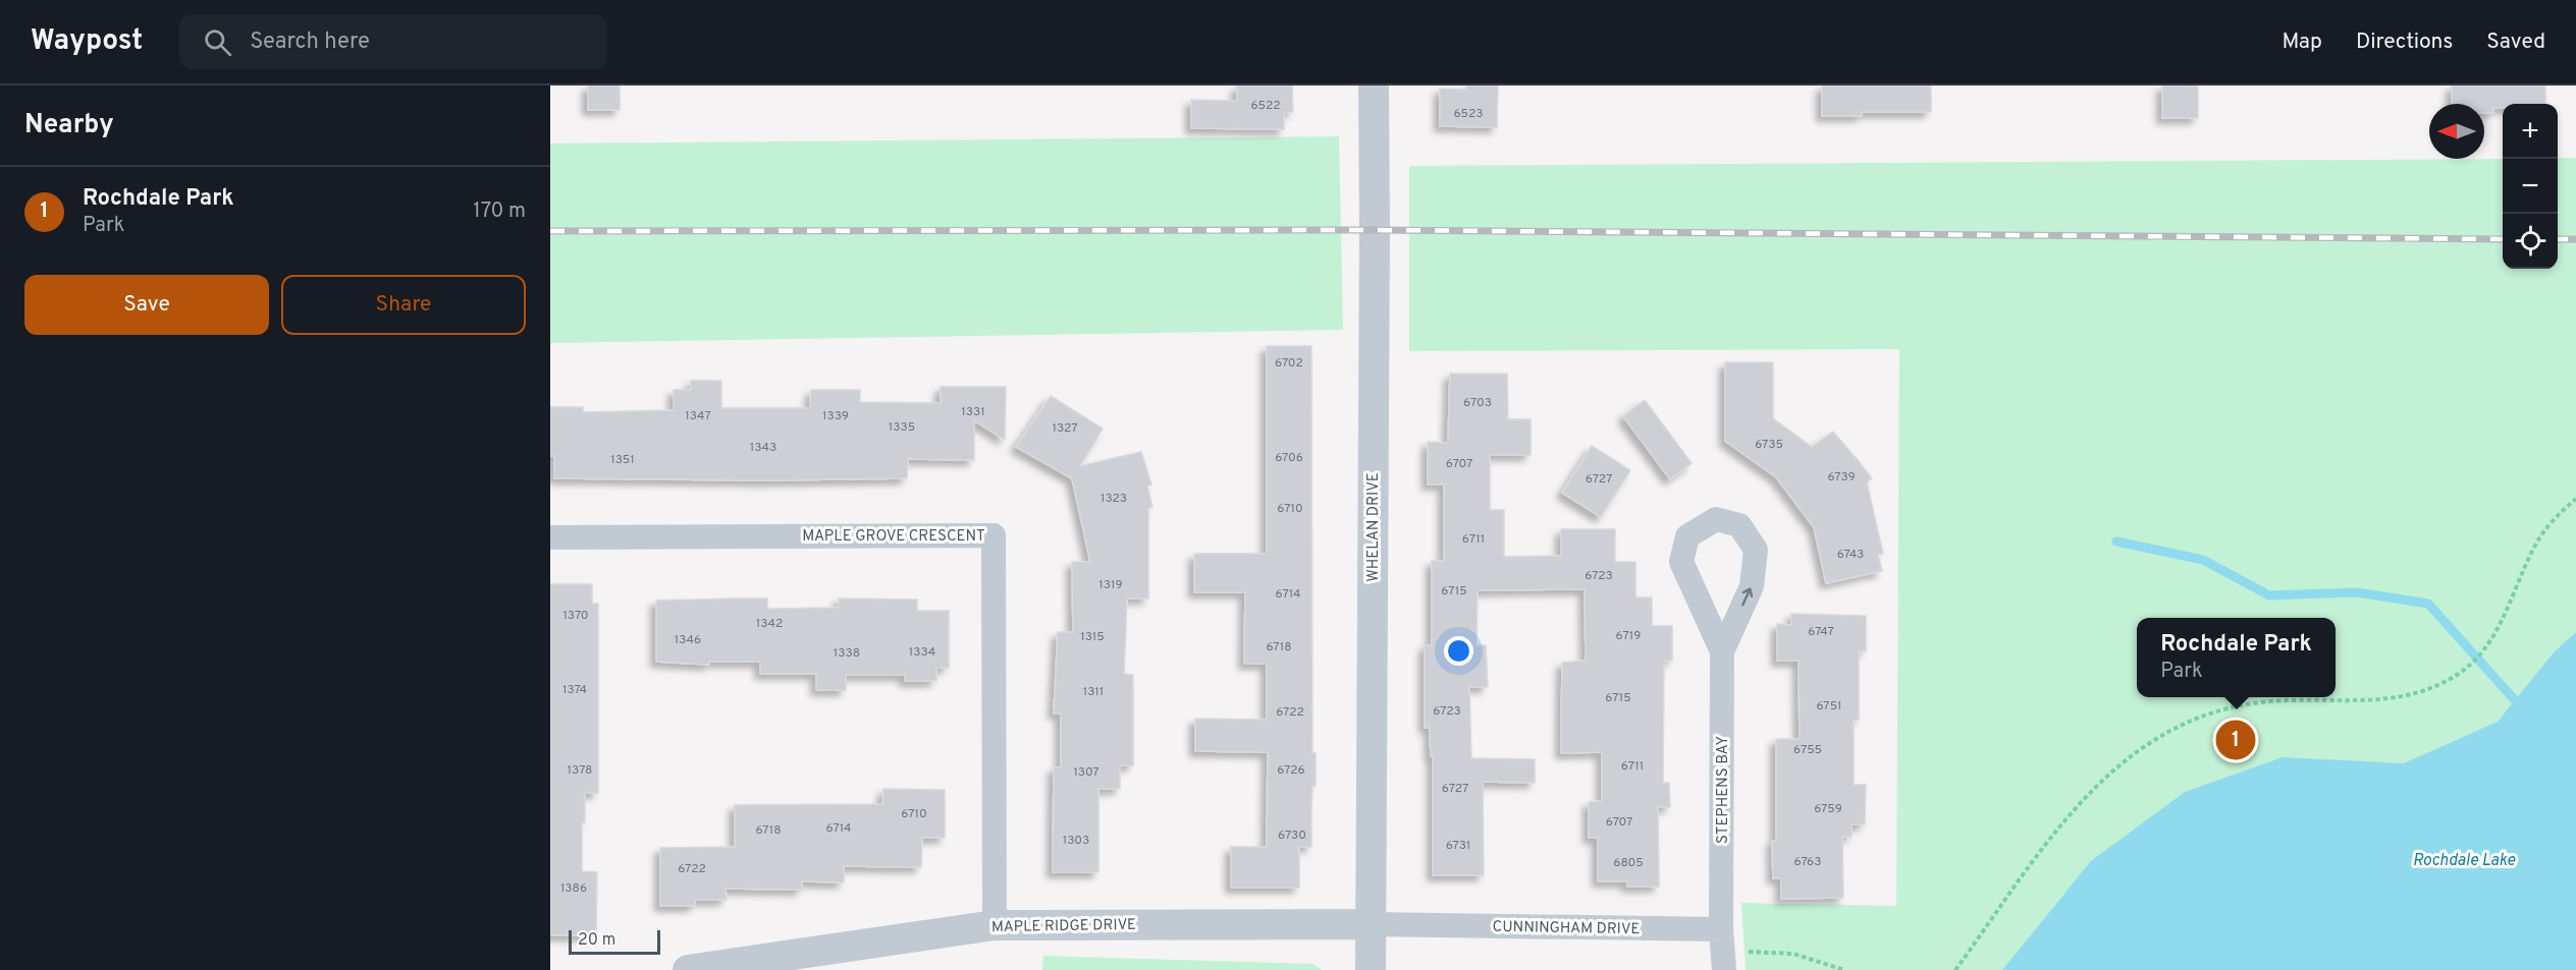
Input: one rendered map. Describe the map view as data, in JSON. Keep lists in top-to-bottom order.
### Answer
{
  "streets": {
    "street": [
      "WHELAN DRIVE",
      "MAPLE GROVE CRESCENT",
      "STEPHENS BAY",
      "MAPLE RIDGE DRIVE",
      "CUNNINGHAM DRIVE"
    ]
  },
  "crossings": [
    ["WHELAN DRIVE", "MAPLE RIDGE DRIVE"],
    ["WHELAN DRIVE", "CUNNINGHAM DRIVE"],
    ["MAPLE GROVE CRESCENT", "MAPLE RIDGE DRIVE"],
    ["STEPHENS BAY", "CUNNINGHAM DRIVE"],
    ["MAPLE RIDGE DRIVE", "CUNNINGHAM DRIVE"]
  ],
  "water": ["Rochdale Lake"],
  "house_numbers": [
    "6522",
    "6523",
    "6702",
    "6703",
    "1331",
    "1347",
    "1339",
    "1335",
    "1327",
    "6735",
    "1343",
    "6706",
    "1351",
    "6707",
    "6739",
    "6727",
    "1323",
    "6710",
    "6711",
    "6743",
    "6723",
    "1319",
    "6715",
    "6714",
    "1370",
    "1342",
    "6747",
    "6719",
    "1315",
    "1346",
    "6718",
    "1334",
    "1338",
    "1374",
    "1311",
    "6715",
    "6751",
    "6723",
    "6722",
    "6755",
    "6711",
    "1378",
    "6726",
    "1307",
    "6727",
    "6759",
    "6710",
    "6707",
    "6714",
    "6718",
    "6730",
    "1303",
    "6731",
    "6763",
    "6805",
    "6722",
    "1386"
  ],
  "scale_bar": "20 m",
  "north": "left",
  "page": {
    "header": "Waypost",
    "search": "Search here",
    "nav": ["Map", "Directions", "Saved"],
    "heading": "Nearby",
    "map_buttons": ["+", "−"],
    "list": [
      {
        "mark": "1",
        "name": "Rochdale Park",
        "note": "Park",
        "value": "170 m"
      }
    ],
    "buttons": ["Save", "Share"],
    "popup": ["Rochdale Park", "Park"],
    "pins": "1",
    "scale": "20 m"
  }
}
